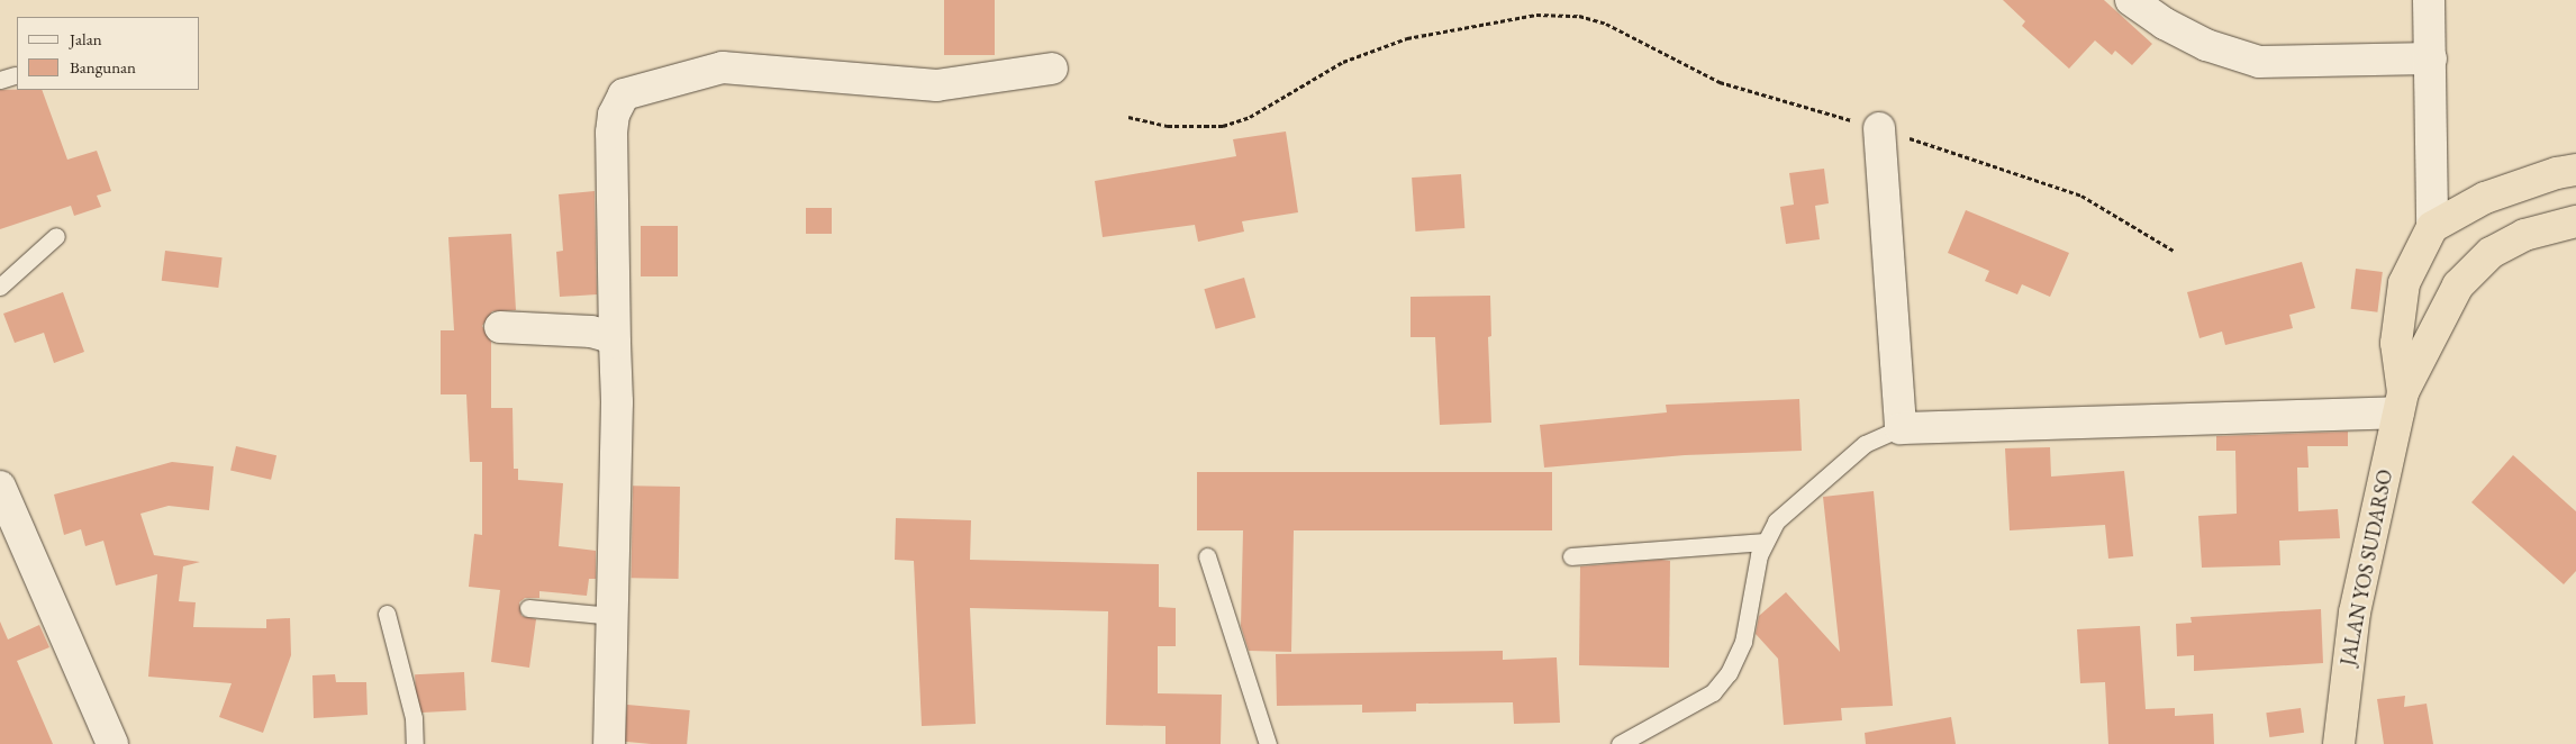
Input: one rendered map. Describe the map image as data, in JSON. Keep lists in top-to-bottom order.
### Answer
{
  "streets": {
    "highway": ["JALAN YOS SUDARSO"]
  },
  "legend": ["Jalan", "Bangunan"]
}
